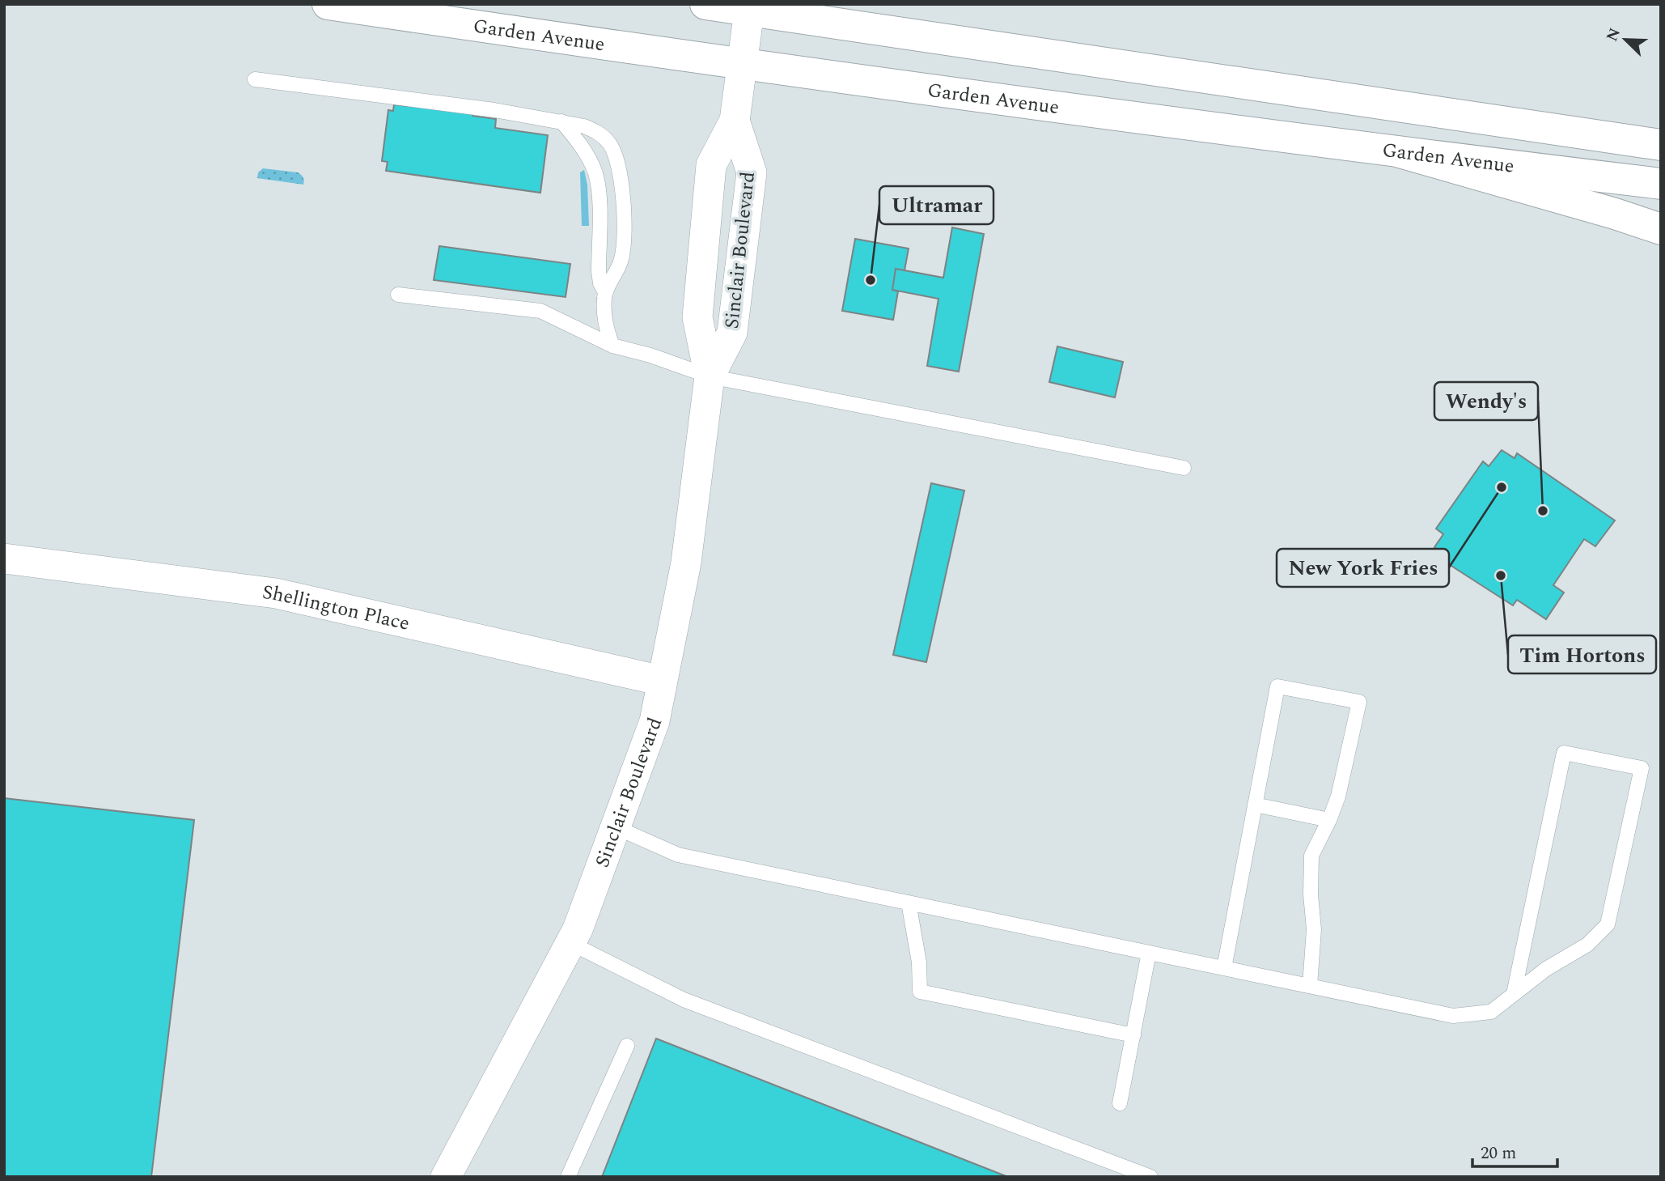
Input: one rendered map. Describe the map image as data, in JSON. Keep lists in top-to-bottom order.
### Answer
{
  "streets": {
    "main road": ["Garden Avenue"],
    "street": ["Sinclair Boulevard", "Shellington Place"]
  },
  "crossings": [
    ["Garden Avenue", "Sinclair Boulevard"],
    ["Sinclair Boulevard", "Shellington Place"]
  ],
  "places": [
    "Ultramar",
    "New York Fries",
    "Wendy's",
    "Tim Hortons"
  ],
  "scale_bar": "20 m",
  "north": "top left"
}
